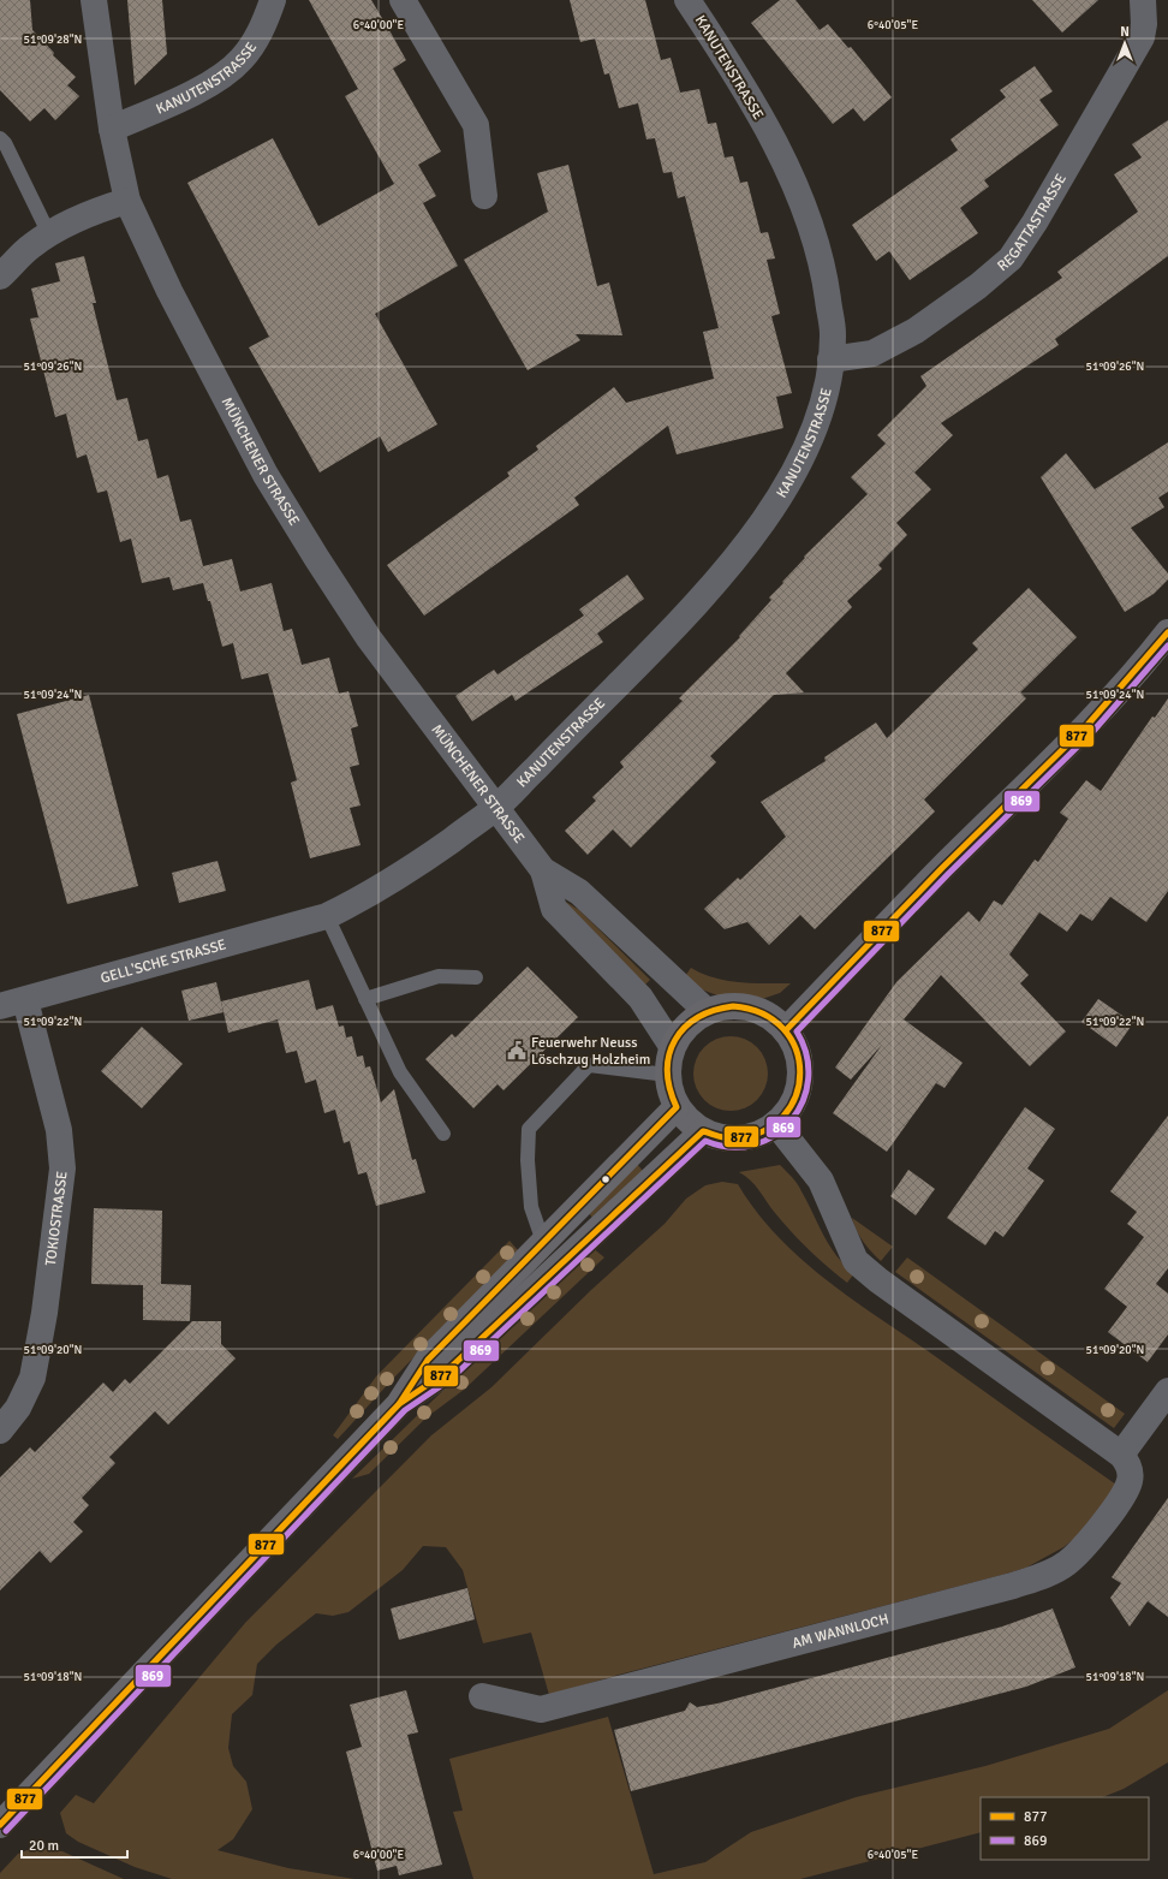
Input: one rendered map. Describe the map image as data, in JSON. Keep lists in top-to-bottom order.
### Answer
{
  "streets": {
    "street": [
      "KANUTENSTRASSE",
      "REGATTASTRASSE",
      "MÜNCHENER STRASSE",
      "GELL'SCHE STRASSE",
      "TOKIOSTRASSE",
      "AM WANNLOCH"
    ]
  },
  "crossings": [
    ["KANUTENSTRASSE", "REGATTASTRASSE"],
    ["KANUTENSTRASSE", "MÜNCHENER STRASSE"],
    ["KANUTENSTRASSE", "GELL'SCHE STRASSE"],
    ["MÜNCHENER STRASSE", "GELL'SCHE STRASSE"],
    ["GELL'SCHE STRASSE", "TOKIOSTRASSE"]
  ],
  "places": {
    "public building": ["Feuerwehr Neuss Löschzug Holzheim"]
  },
  "lines": ["transit line 877", "transit line 869"],
  "legend": ["877", "869"],
  "scale_bar": "20 m",
  "north": "top",
  "coordinates": [
    "6°40'00\"E",
    "6°40'05\"E",
    "51°09'28\"N",
    "51°09'26\"N",
    "51°09'24\"N",
    "51°09'22\"N",
    "51°09'20\"N",
    "51°09'18\"N"
  ]
}
